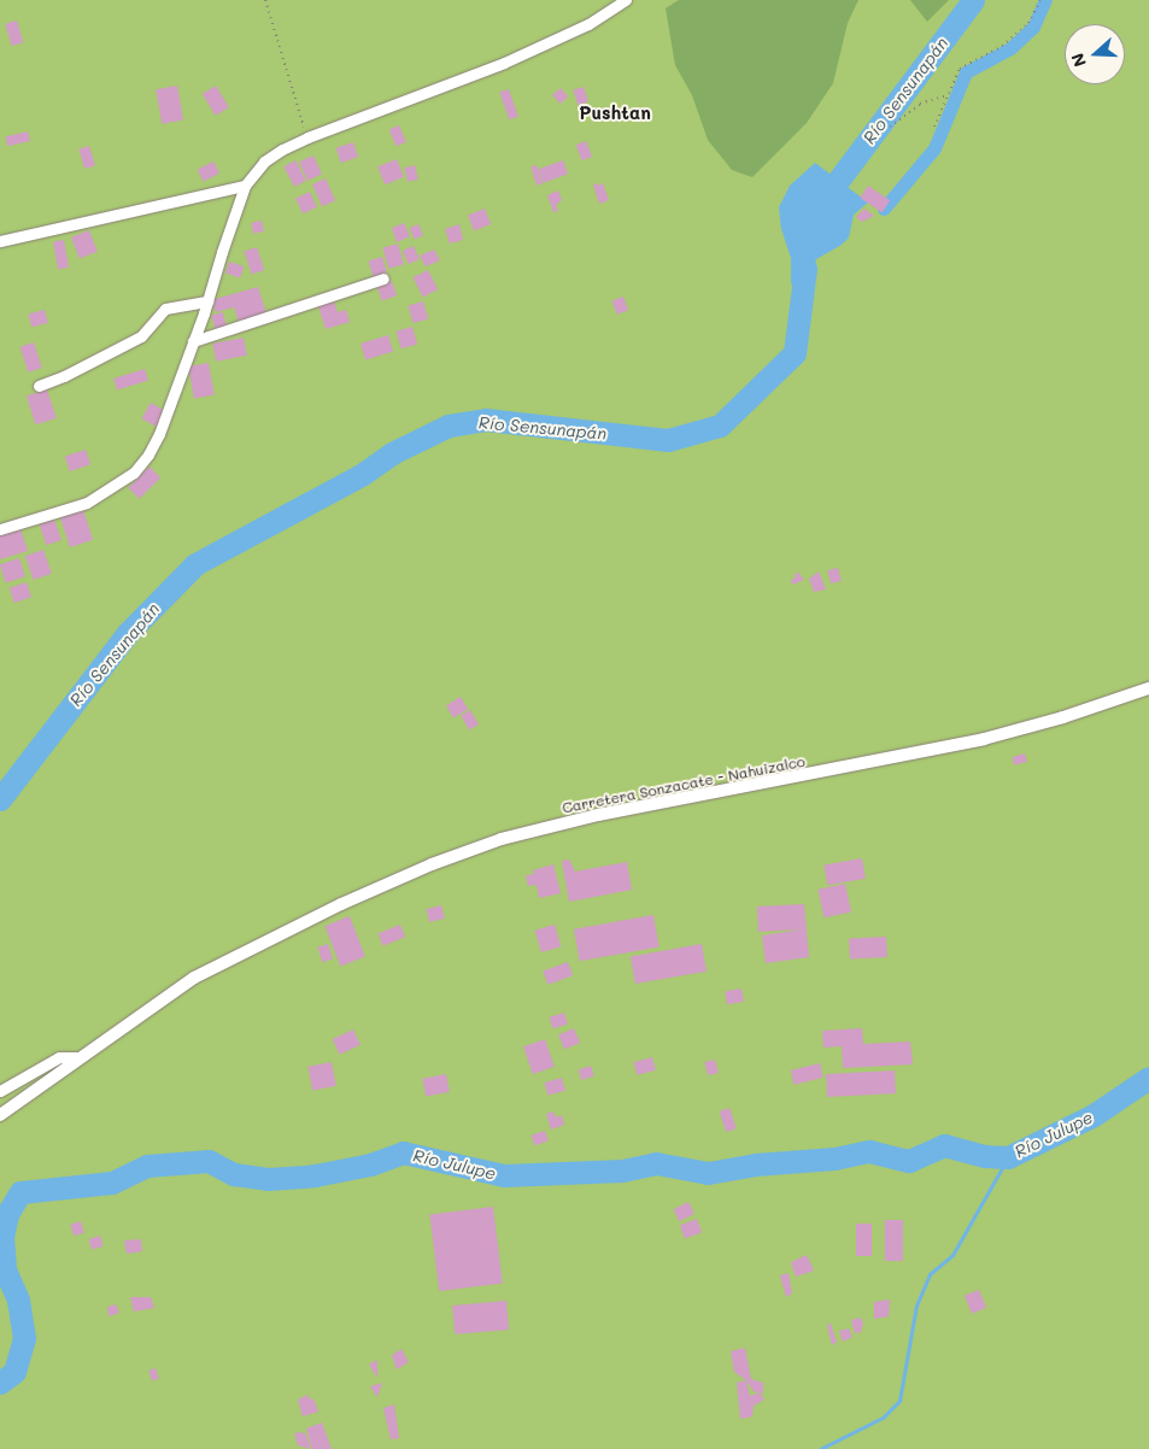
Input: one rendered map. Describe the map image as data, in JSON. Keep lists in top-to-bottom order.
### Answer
{
  "streets": {
    "street": ["Carretera Sonzacate - Nahuizalco"]
  },
  "districts": ["Pushtan"],
  "water": ["Río Sensunapán", "Río Julupe"],
  "north": "left"
}
